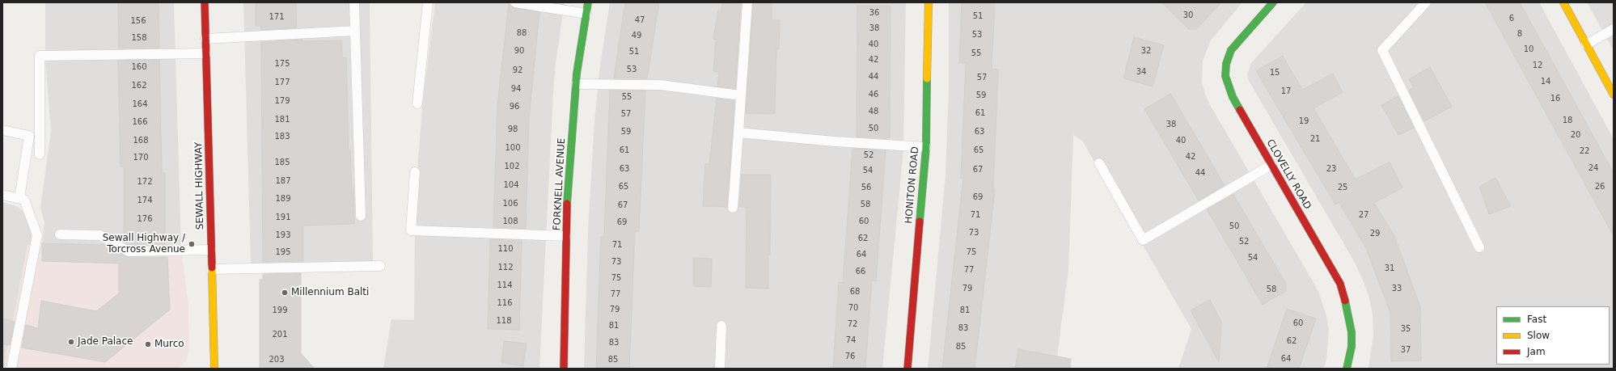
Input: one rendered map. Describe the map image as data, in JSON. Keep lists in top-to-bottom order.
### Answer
{
  "streets": {
    "street": [
      "CLOVELLY ROAD",
      "FORKNELL AVENUE",
      "HONITON ROAD",
      "SEWALL HIGHWAY"
    ]
  },
  "places": [
    "Sewall Highway / Torcross Avenue",
    "Millennium Balti",
    "Jade Palace",
    "Murco"
  ],
  "house_numbers": [
    "36",
    "30",
    "51",
    "171",
    "6",
    "47",
    "156",
    "38",
    "88",
    "8",
    "53",
    "49",
    "158",
    "40",
    "10",
    "90",
    "32",
    "51",
    "55",
    "42",
    "175",
    "12",
    "160",
    "53",
    "92",
    "34",
    "15",
    "44",
    "57",
    "14",
    "177",
    "162",
    "94",
    "17",
    "46",
    "59",
    "55",
    "16",
    "179",
    "164",
    "96",
    "48",
    "61",
    "57",
    "181",
    "18",
    "19",
    "166",
    "38",
    "50",
    "98",
    "59",
    "63",
    "20",
    "183",
    "21",
    "168",
    "40",
    "100",
    "61",
    "65",
    "22",
    "52",
    "42",
    "170",
    "185",
    "102",
    "24",
    "63",
    "23",
    "67",
    "54",
    "44",
    "187",
    "172",
    "104",
    "65",
    "26",
    "56",
    "25",
    "69",
    "189",
    "174",
    "106",
    "58",
    "67",
    "71",
    "27",
    "191",
    "176",
    "108",
    "60",
    "69",
    "50",
    "73",
    "29",
    "193",
    "62",
    "52",
    "71",
    "110",
    "195",
    "75",
    "64",
    "54",
    "73",
    "112",
    "31",
    "77",
    "66",
    "75",
    "114",
    "79",
    "33",
    "58",
    "68",
    "77",
    "116",
    "70",
    "79",
    "199",
    "81",
    "118",
    "60",
    "72",
    "81",
    "83",
    "35",
    "201",
    "74",
    "62",
    "83",
    "85",
    "37",
    "76",
    "64",
    "203",
    "85"
  ],
  "legend": ["Fast", "Slow", "Jam"]
}
